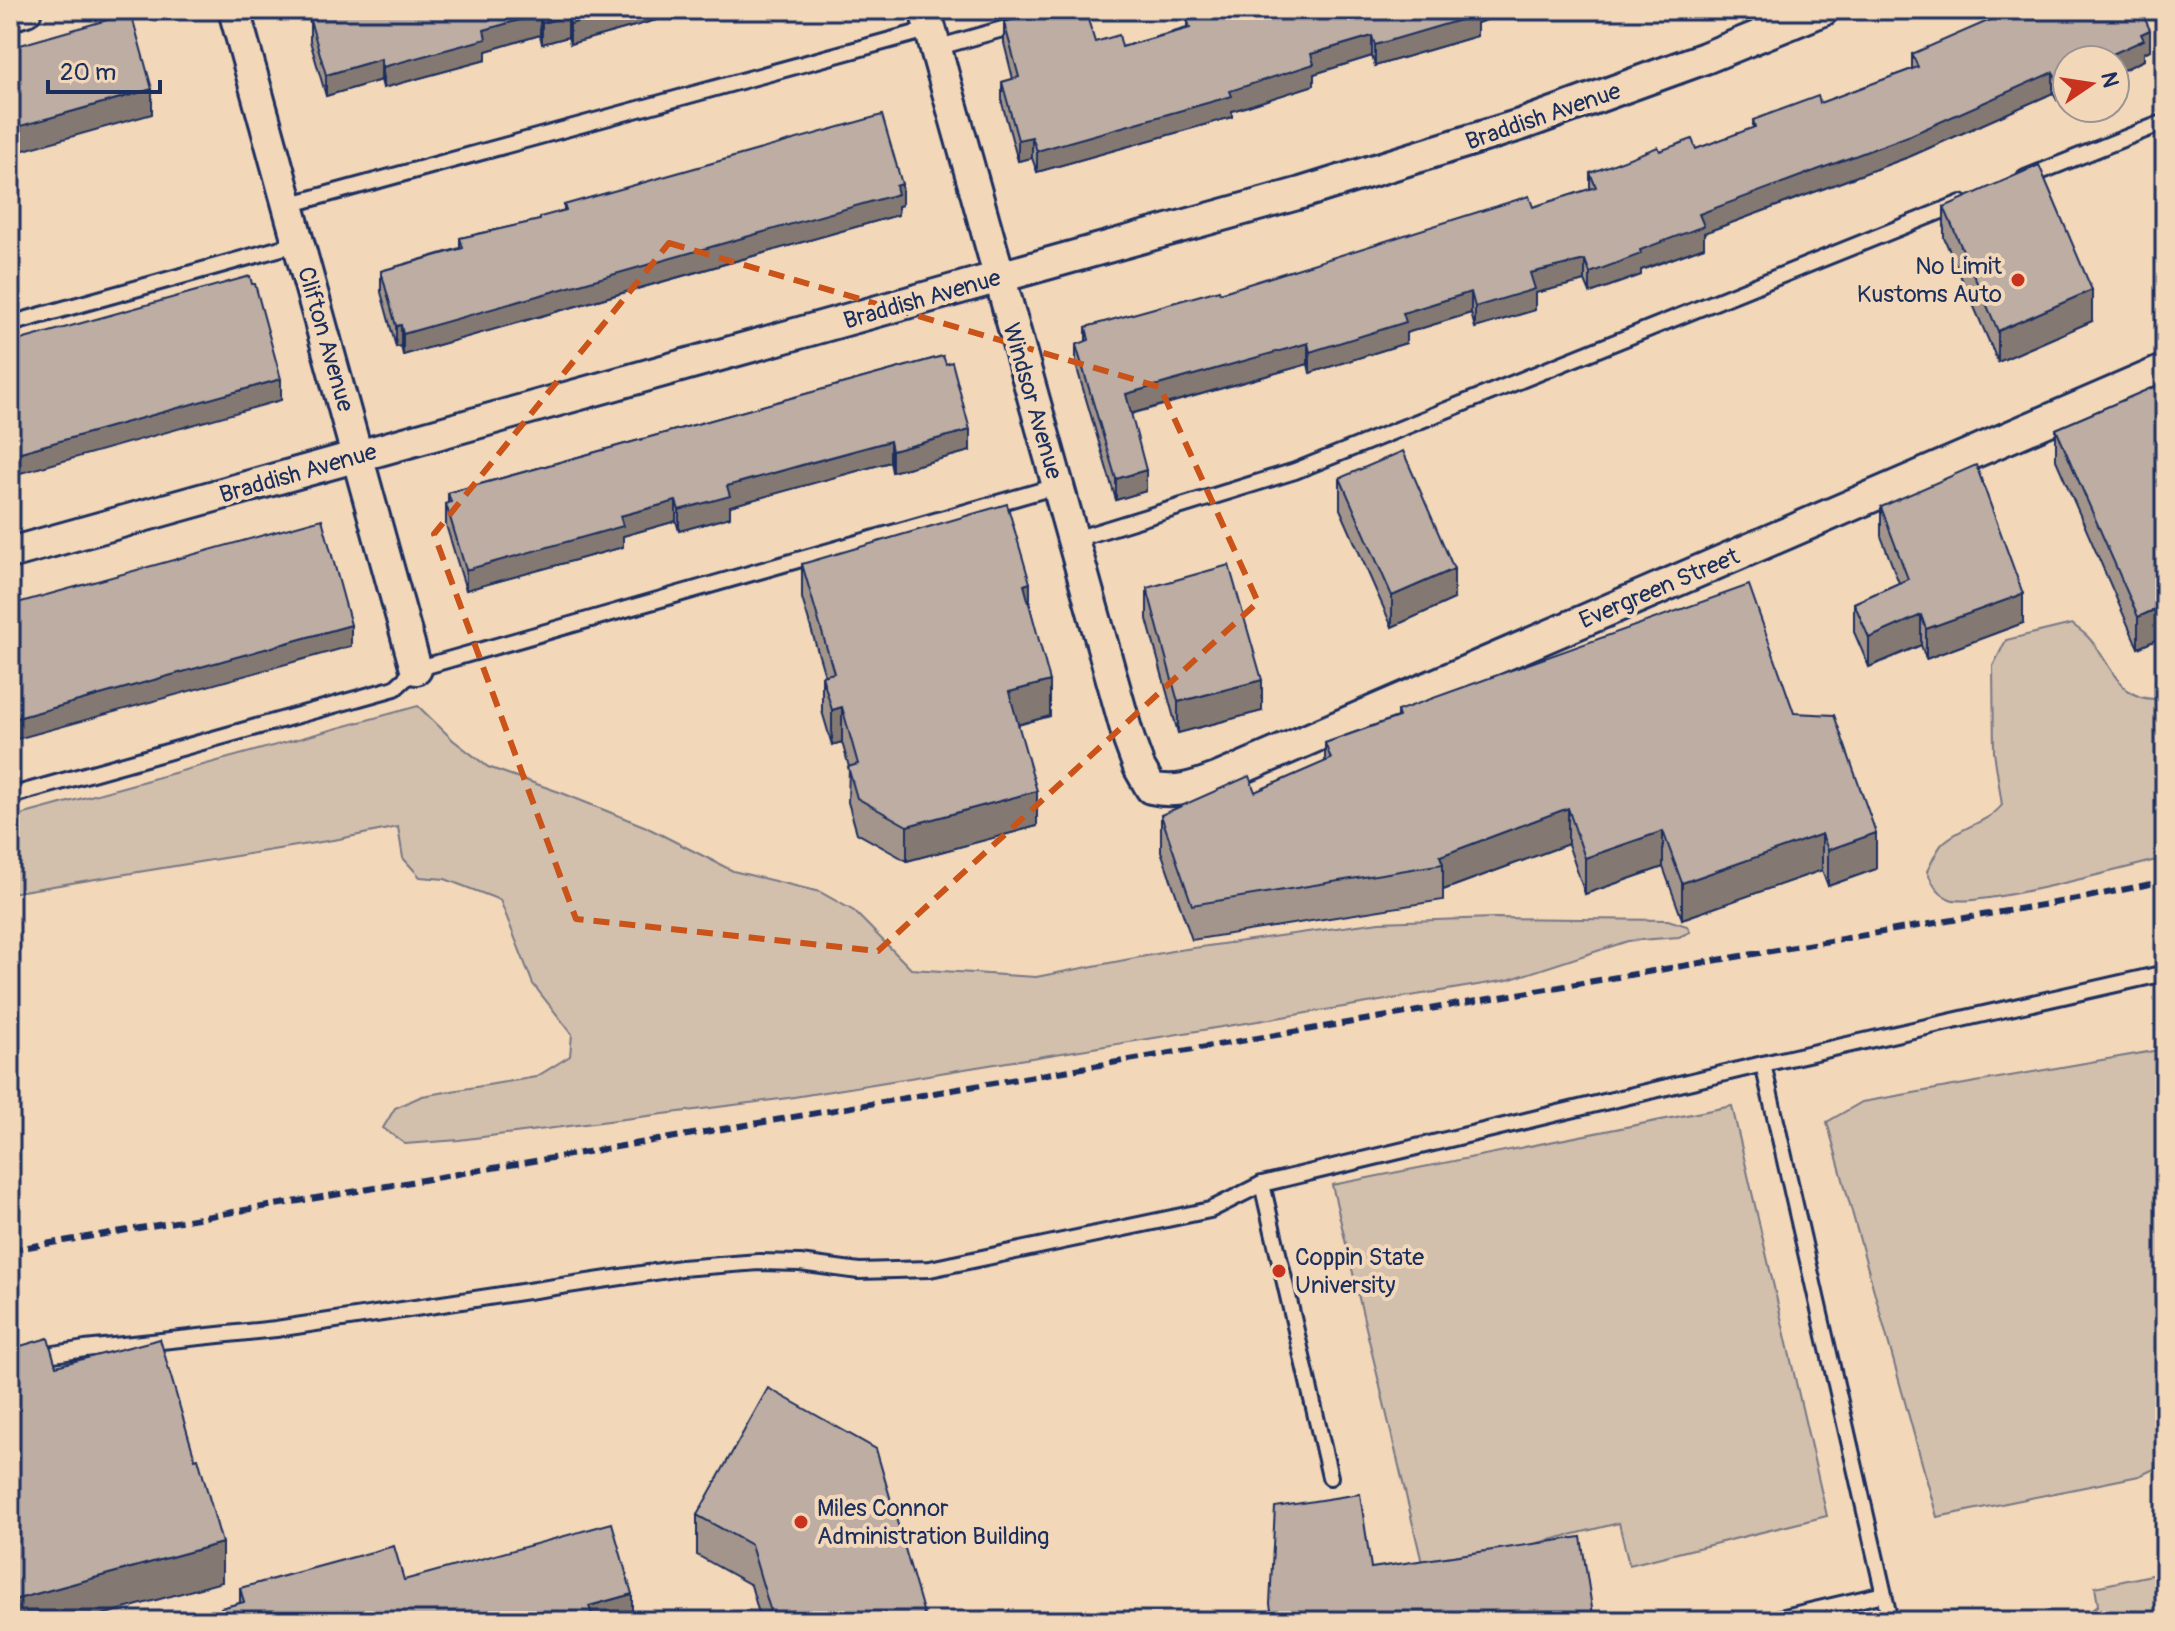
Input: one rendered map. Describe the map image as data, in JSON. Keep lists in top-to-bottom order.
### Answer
{
  "streets": {
    "street": [
      "Braddish Avenue",
      "Clifton Avenue",
      "Windsor Avenue",
      "Evergreen Street"
    ]
  },
  "crossings": [
    ["Braddish Avenue", "Clifton Avenue"],
    ["Braddish Avenue", "Windsor Avenue"],
    ["Windsor Avenue", "Evergreen Street"]
  ],
  "places": ["No Limit Kustoms Auto", "Coppin State University", "Miles Connor Administration Building"],
  "scale_bar": "20 m",
  "north": "right"
}
